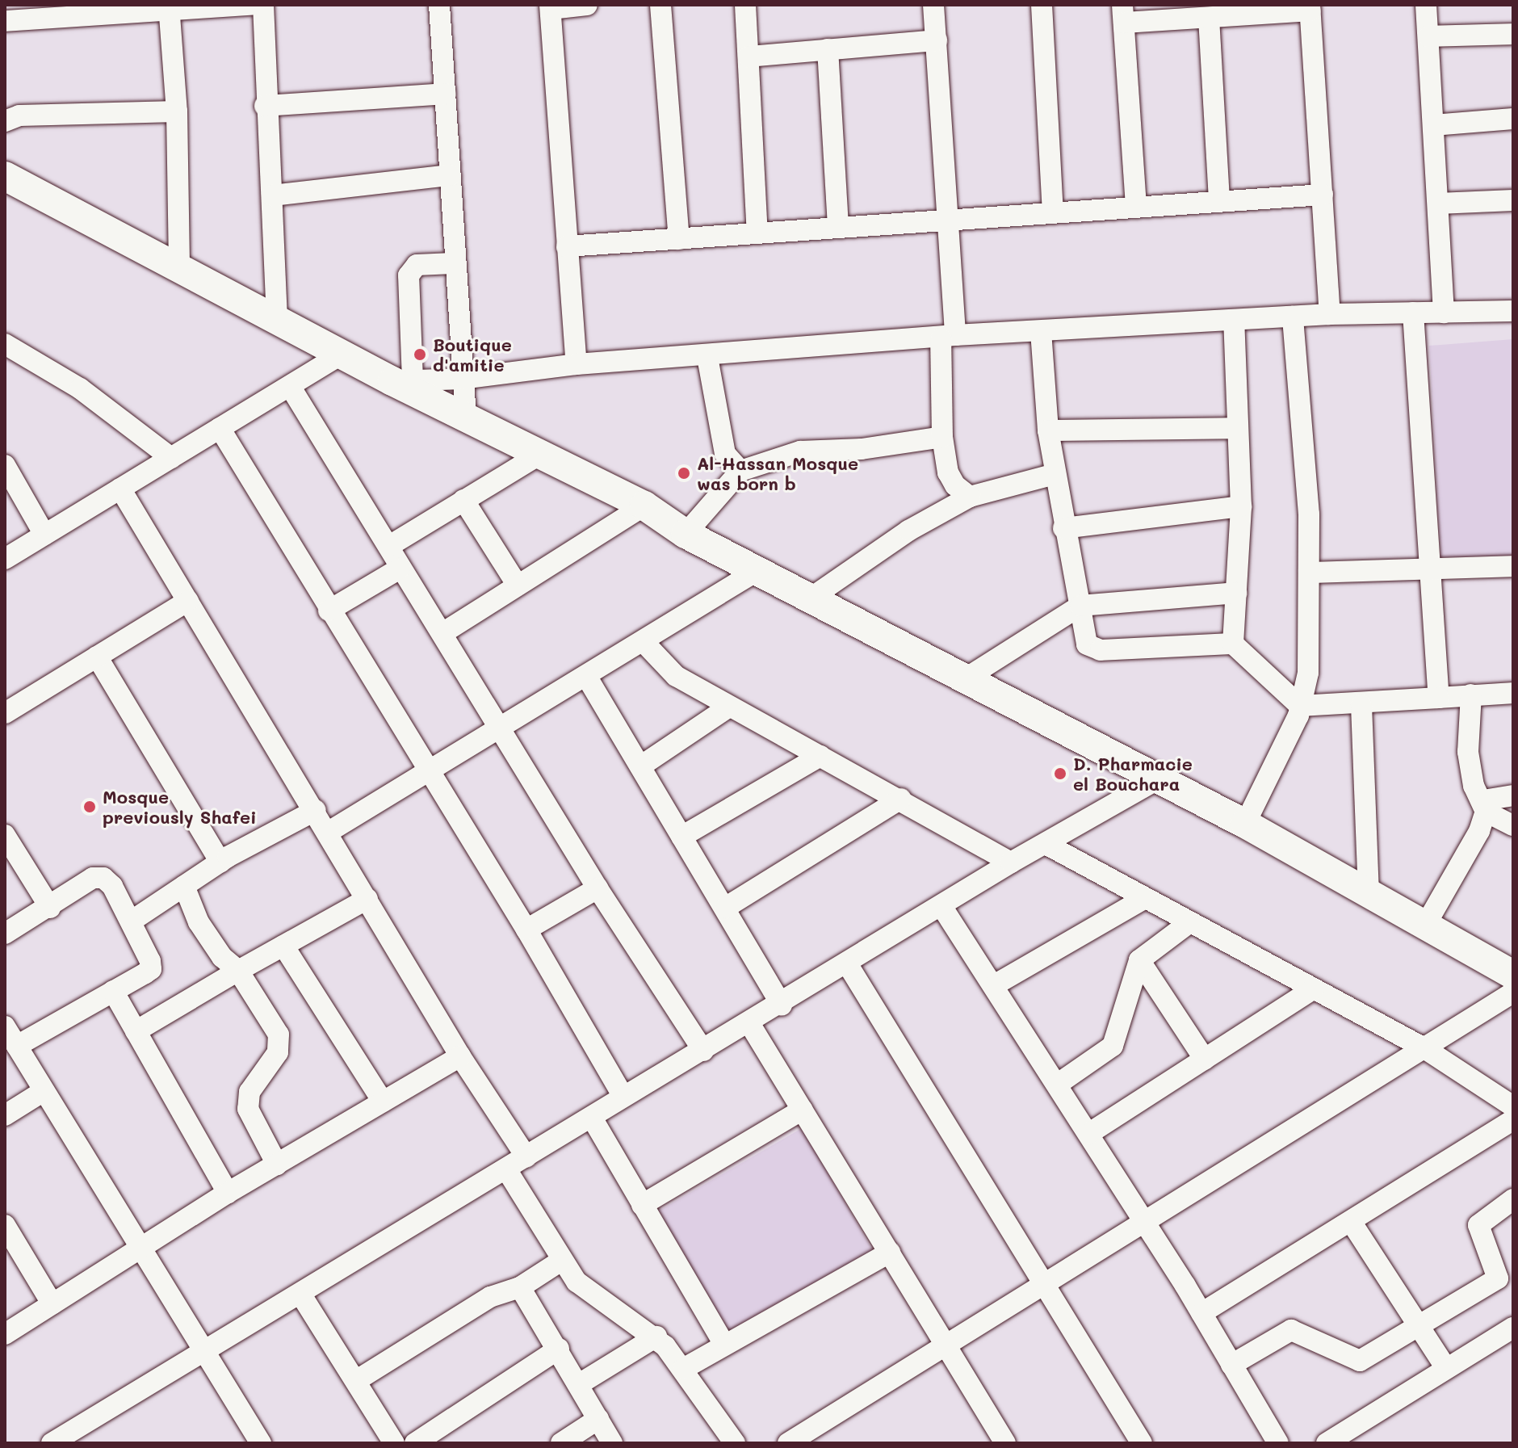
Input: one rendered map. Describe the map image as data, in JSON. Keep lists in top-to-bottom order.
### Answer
{
  "places": [
    "Boutique d'amitie",
    "Al-Hassan Mosque was born b",
    "D. Pharmacie el Bouchara",
    "Mosque previously Shafei"
  ]
}
